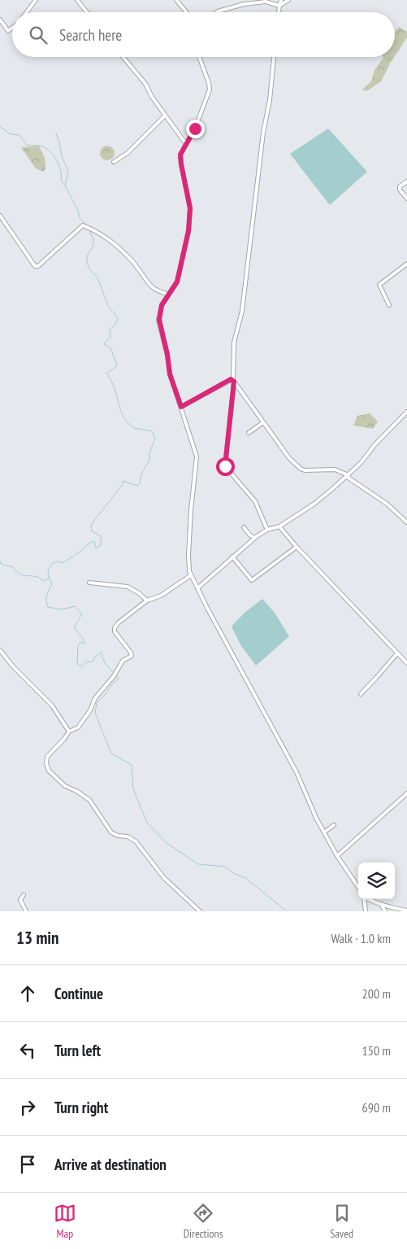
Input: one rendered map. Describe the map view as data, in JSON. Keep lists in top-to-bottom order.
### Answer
{
  "page": {
    "search": "Search here",
    "heading": ["13 min", "Walk · 1.0 km"],
    "list": [
      ["Continue", "200 m"],
      ["Turn left", "150 m"],
      ["Turn right", "690 m"],
      "Arrive at destination"
    ],
    "nav": ["Map", "Directions", "Saved"]
  }
}
